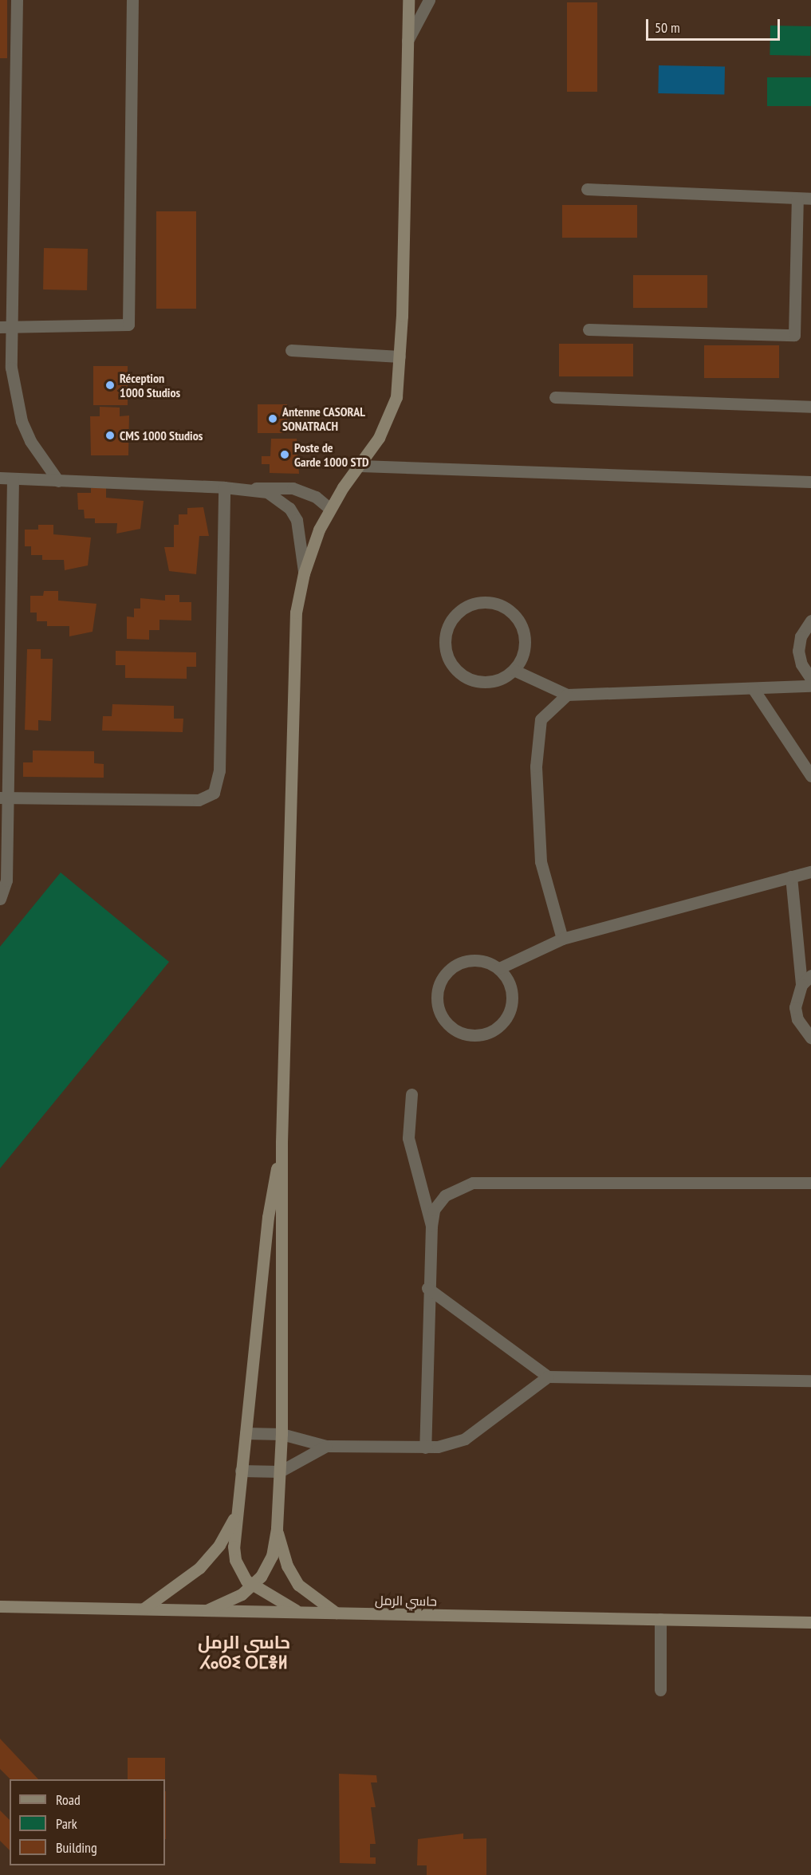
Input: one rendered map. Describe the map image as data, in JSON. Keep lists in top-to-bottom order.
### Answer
{
  "streets": {
    "street": ["حاسي الرمل"]
  },
  "districts": ["حاسي الرمل ⵃⴰⵙⵉ ⵔⵎⴻⵍ"],
  "places": [
    "Réception 1000 Studios",
    "Antenne CASORAL SONATRACH",
    "CMS 1000 Studios",
    "Poste de Garde 1000 STD"
  ],
  "legend": ["Road", "Park", "Building"],
  "scale_bar": "50 m"
}
